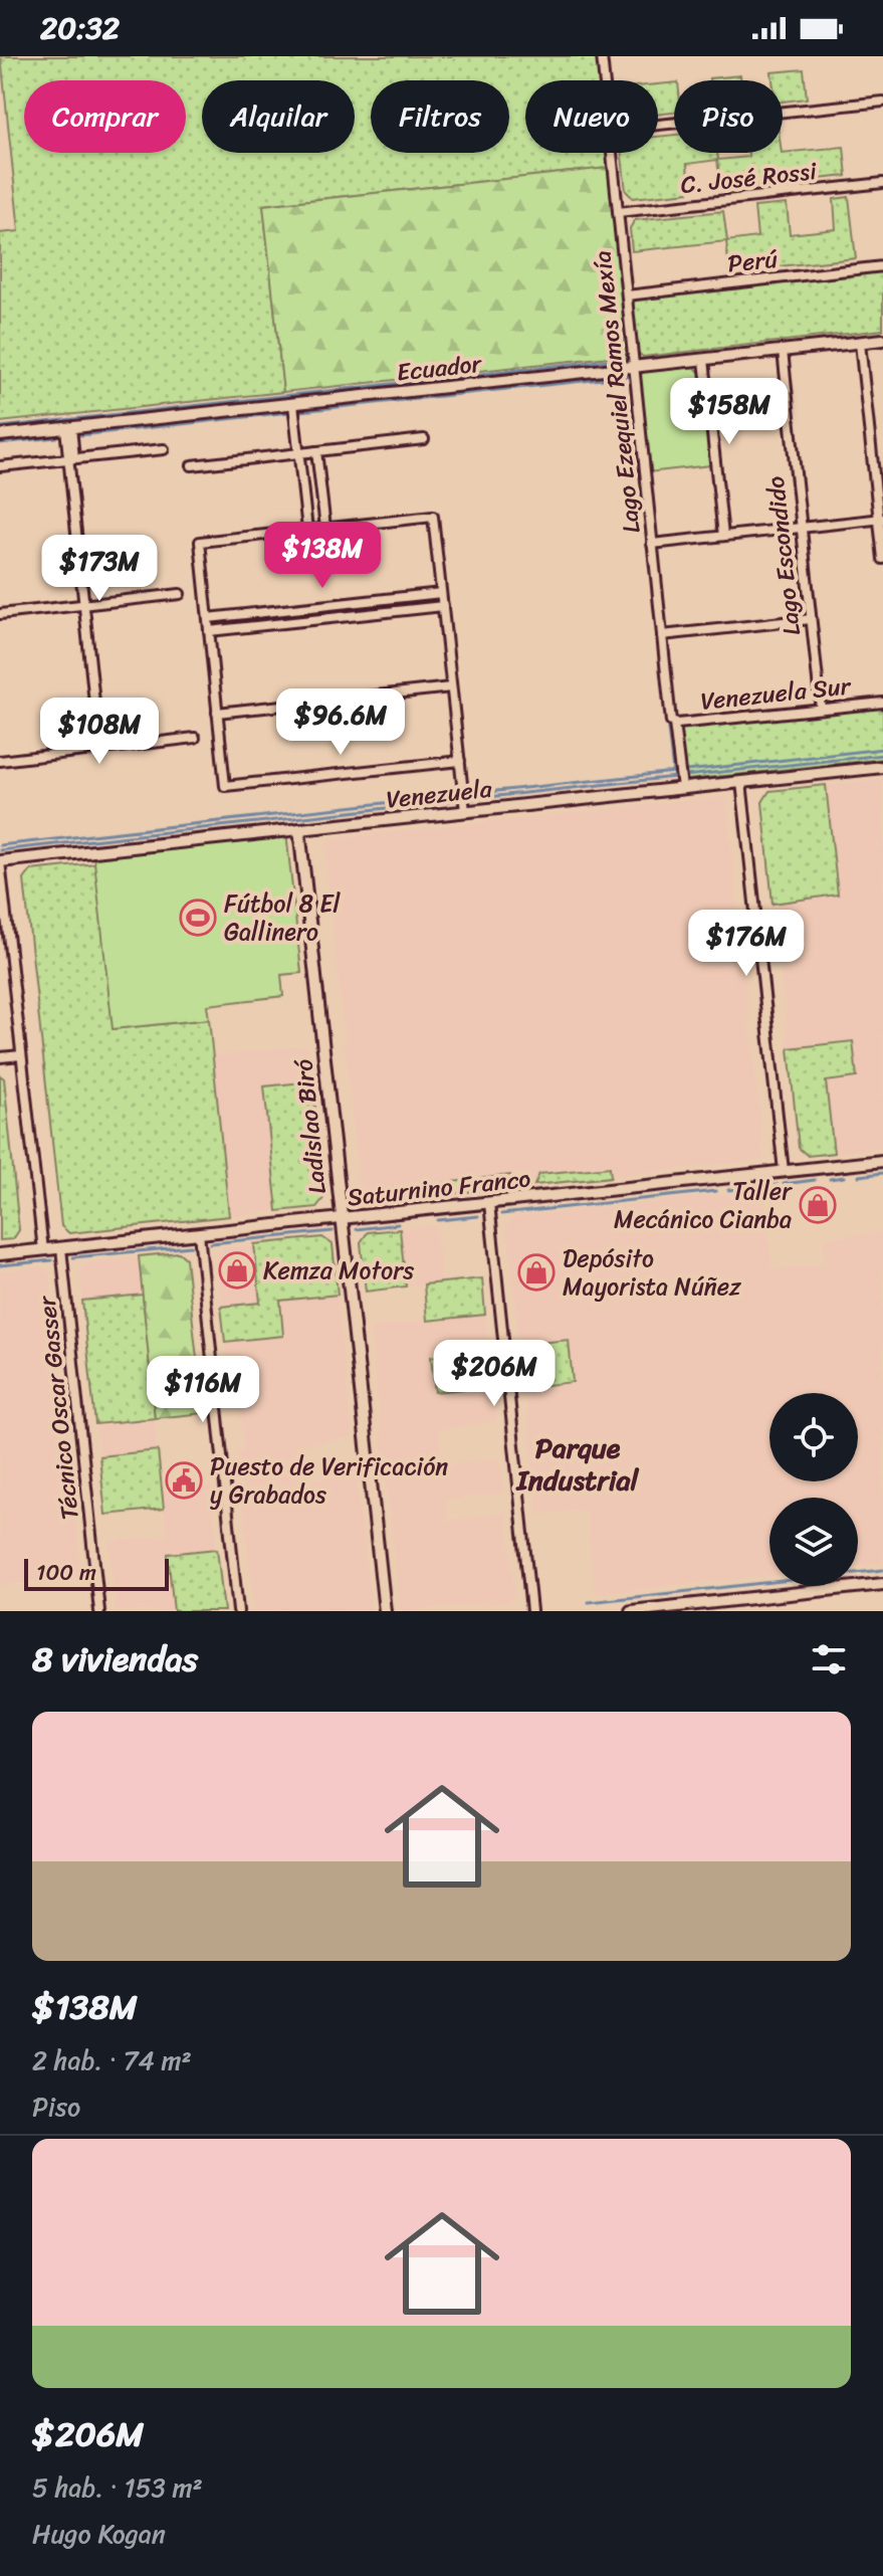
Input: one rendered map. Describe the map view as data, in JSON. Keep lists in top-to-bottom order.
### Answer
{
  "streets": {
    "street": [
      "C. José Rossi",
      "Perú",
      "Ecuador",
      "Lago Ezequiel Ramos Mexía",
      "Lago Escondido",
      "Venezuela Sur",
      "Venezuela",
      "Ladislao Biró",
      "Saturnino Franco",
      "Técnico Oscar Gasser"
    ]
  },
  "crossings": [
    ["C. José Rossi", "Lago Ezequiel Ramos Mexía"],
    ["Perú", "Lago Ezequiel Ramos Mexía"],
    ["Ecuador", "Lago Ezequiel Ramos Mexía"],
    ["Ecuador", "Lago Escondido"],
    ["Lago Ezequiel Ramos Mexía", "Venezuela Sur"],
    ["Lago Ezequiel Ramos Mexía", "Venezuela"],
    ["Lago Escondido", "Venezuela Sur"],
    ["Venezuela", "Ladislao Biró"],
    ["Ladislao Biró", "Saturnino Franco"],
    ["Saturnino Franco", "Técnico Oscar Gasser"]
  ],
  "districts": ["Parque Industrial"],
  "places": {
    "sports": ["Fútbol 8 El Gallinero"],
    "shop": ["Taller Mecánico Cianba", "Kemza Motors", "Depósito Mayorista Núñez"],
    "public building": ["Puesto de Verificación y Grabados"]
  },
  "scale_bar": "100 m",
  "page": {
    "status": "20:32",
    "chip": [
      "Comprar",
      "Alquilar",
      "Filtros",
      "Nuevo",
      "Piso"
    ],
    "price": [
      "$158M",
      "$138M",
      "$173M",
      "$96.6M",
      "$108M",
      "$176M",
      "$206M",
      "$116M"
    ],
    "scale": "100 m",
    "heading": "8 viviendas",
    "list": [
      {
        "name": "$138M",
        "note": "2 hab. · 74 m² · Piso"
      },
      {
        "name": "$206M",
        "note": "5 hab. · 153 m² · Hugo Kogan"
      }
    ]
  }
}
